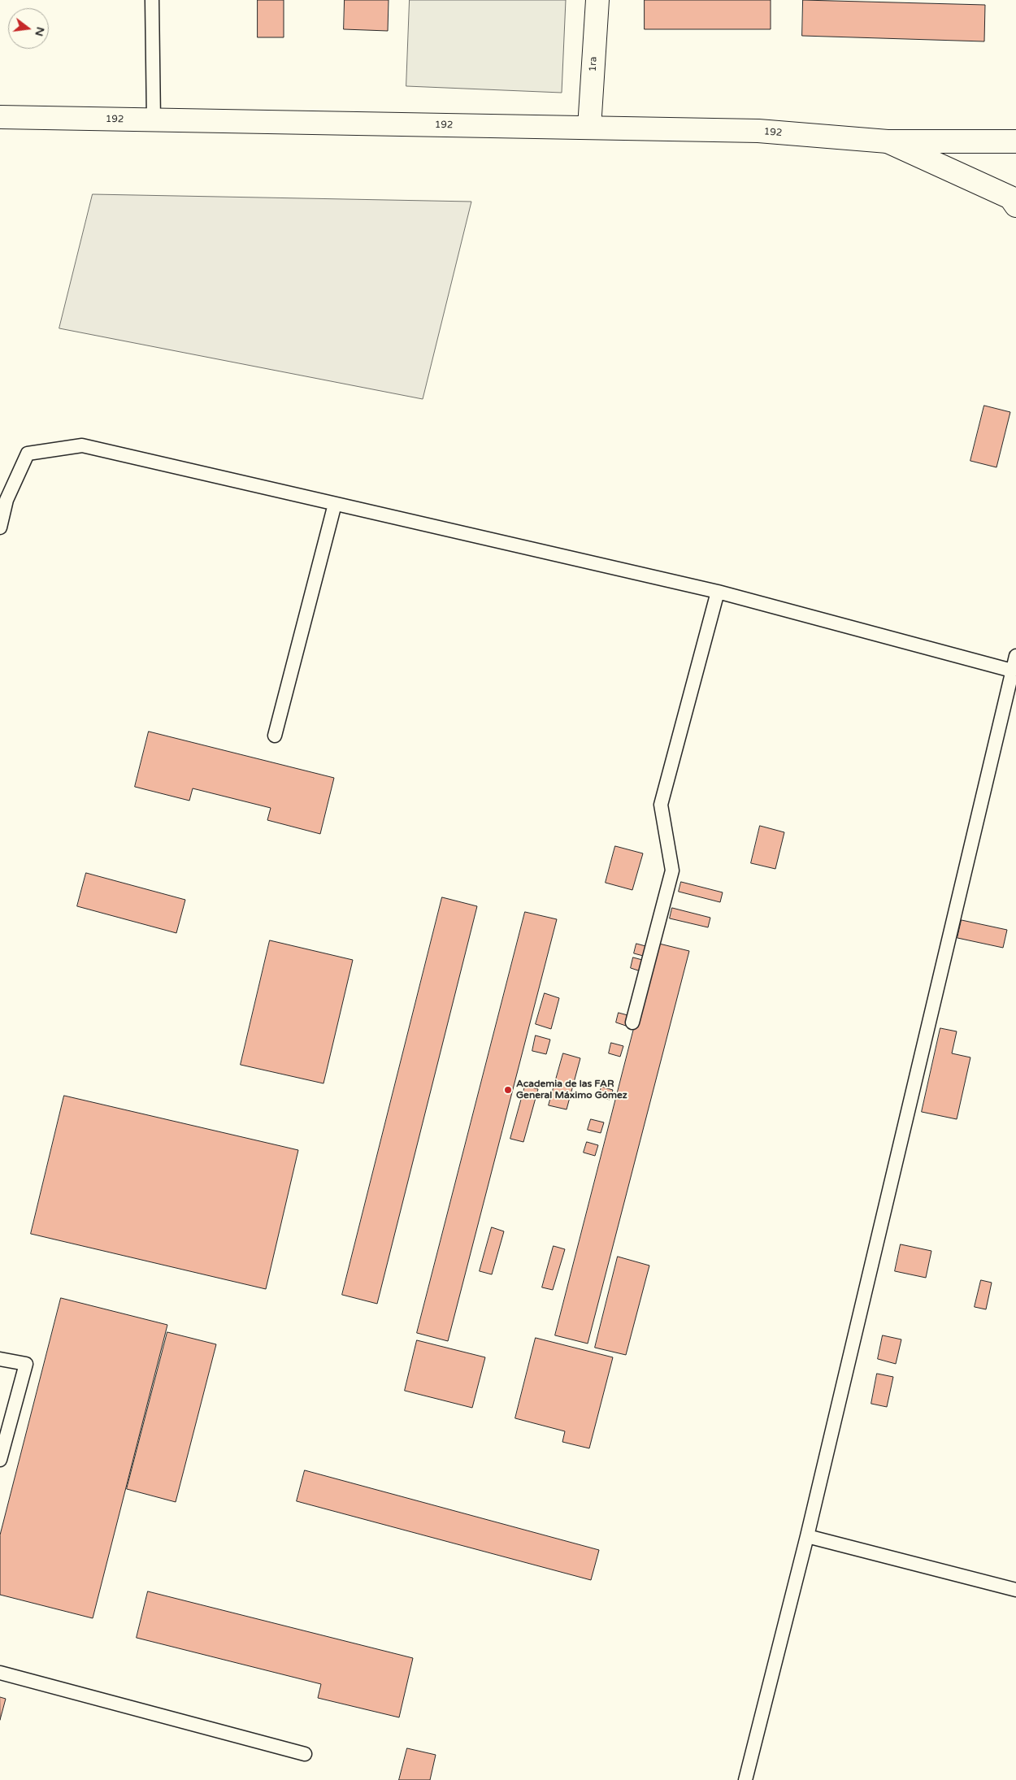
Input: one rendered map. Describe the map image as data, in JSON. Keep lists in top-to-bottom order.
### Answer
{
  "streets": {
    "street": ["1ra", "192"]
  },
  "crossings": [
    ["1ra", "192"]
  ],
  "places": ["Academia de las FAR General Máximo Gómez"],
  "north": "right"
}
